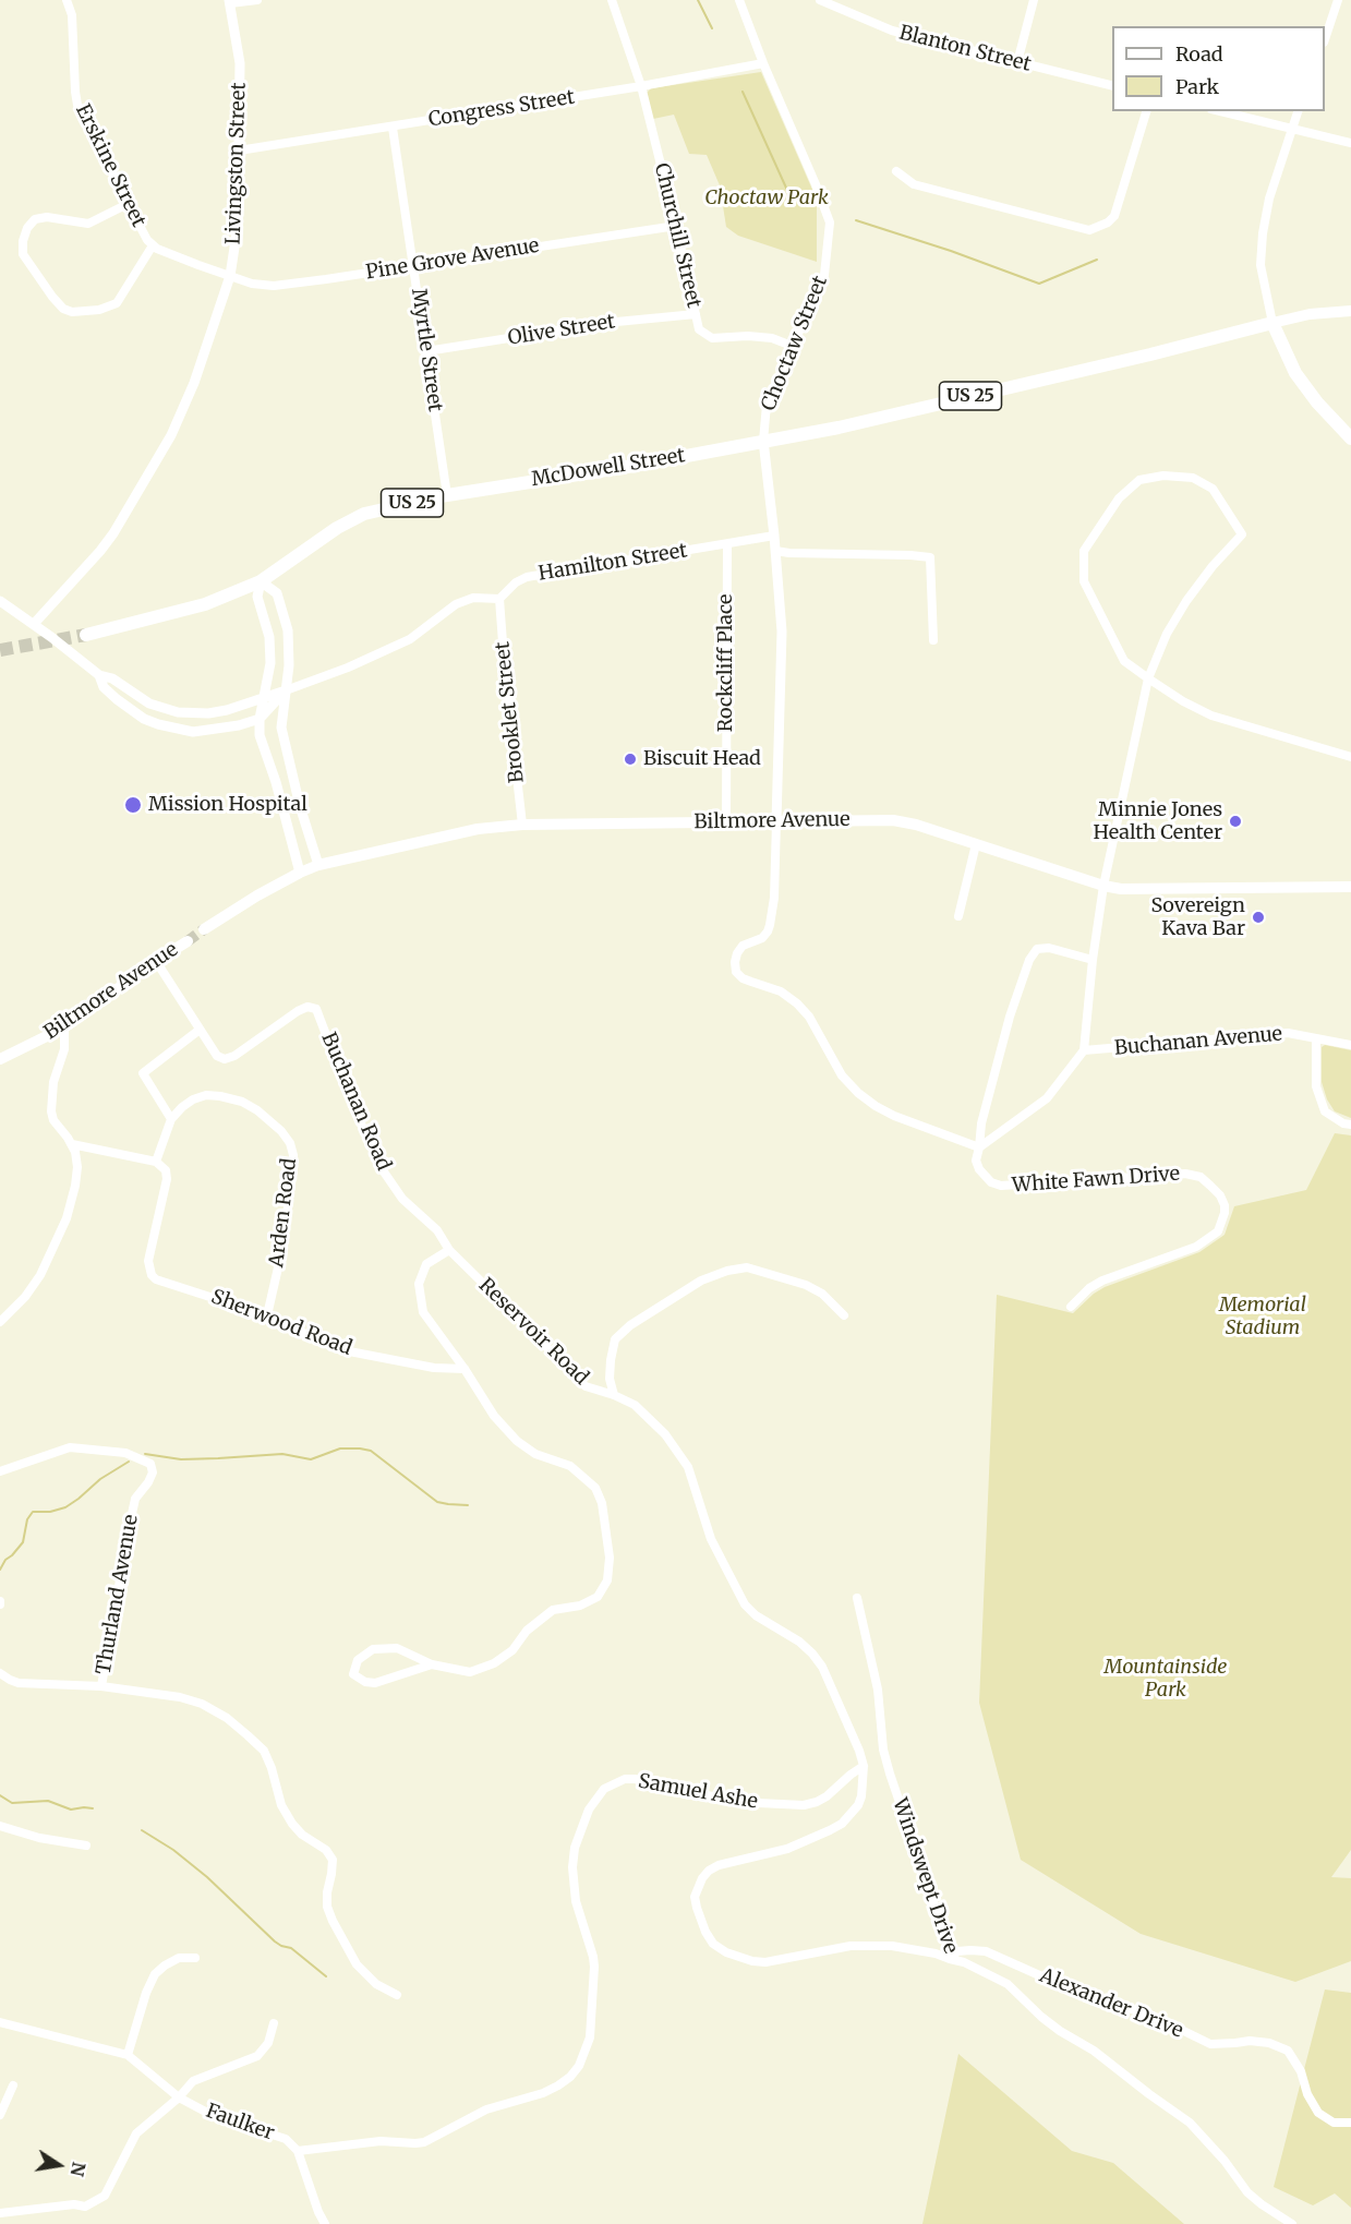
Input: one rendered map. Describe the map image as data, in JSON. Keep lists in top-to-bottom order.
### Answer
{
  "streets": {
    "main road": ["US 25", "McDowell Street", "Biltmore Avenue"],
    "street": [
      "Blanton Street",
      "Congress Street",
      "Livingston Street",
      "Erskine Street",
      "Churchill Street",
      "Pine Grove Avenue",
      "Olive Street",
      "Choctaw Street",
      "Myrtle Street",
      "Hamilton Street",
      "Rockcliff Place",
      "Brooklet Street",
      "Buchanan Avenue",
      "Buchanan Road",
      "White Fawn Drive",
      "Arden Road",
      "Sherwood Road",
      "Reservoir Road",
      "Thurland Avenue",
      "Samuel Ashe",
      "Windswept Drive",
      "Alexander Drive",
      "Faulker"
    ]
  },
  "crossings": [
    ["Congress Street", "Livingston Street"],
    ["Congress Street", "Churchill Street"],
    ["Congress Street", "Choctaw Street"],
    ["Congress Street", "Myrtle Street"],
    ["Livingston Street", "Erskine Street"],
    ["Livingston Street", "Pine Grove Avenue"],
    ["Erskine Street", "Pine Grove Avenue"],
    ["Churchill Street", "Pine Grove Avenue"],
    ["Churchill Street", "Olive Street"],
    ["Churchill Street", "Choctaw Street"],
    ["Pine Grove Avenue", "Myrtle Street"],
    ["Olive Street", "Myrtle Street"],
    ["Choctaw Street", "McDowell Street"],
    ["Choctaw Street", "Hamilton Street"],
    ["Choctaw Street", "Biltmore Avenue"],
    ["Myrtle Street", "McDowell Street"],
    ["Hamilton Street", "Rockcliff Place"],
    ["Hamilton Street", "Brooklet Street"],
    ["Rockcliff Place", "Biltmore Avenue"],
    ["Brooklet Street", "Biltmore Avenue"],
    ["Buchanan Road", "Reservoir Road"],
    ["Arden Road", "Sherwood Road"],
    ["Reservoir Road", "Samuel Ashe"],
    ["Reservoir Road", "Windswept Drive"],
    ["Reservoir Road", "Alexander Drive"],
    ["Samuel Ashe", "Faulker"],
    ["Windswept Drive", "Alexander Drive"]
  ],
  "parks": ["Choctaw Park", "Memorial Stadium", "Mountainside Park"],
  "places": [
    "Biscuit Head",
    "Mission Hospital",
    "Minnie Jones Health Center",
    "Sovereign Kava Bar"
  ],
  "legend": ["Road", "Park"],
  "north": "right"
}
